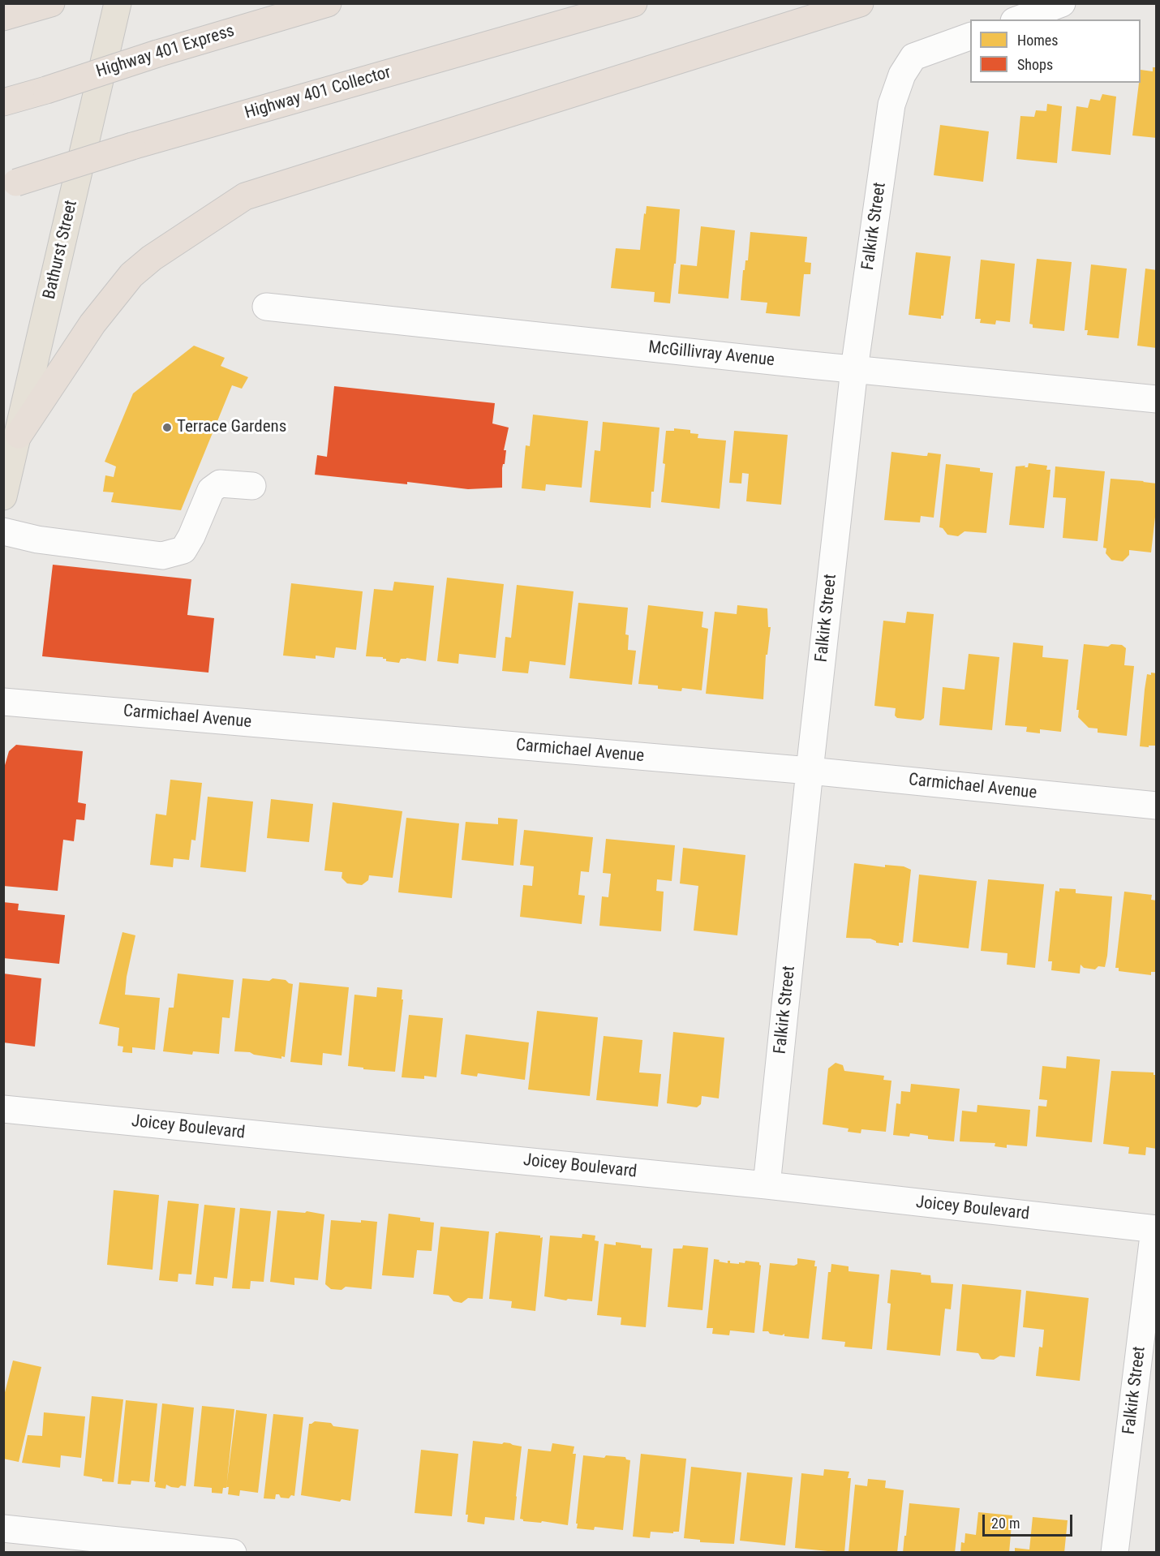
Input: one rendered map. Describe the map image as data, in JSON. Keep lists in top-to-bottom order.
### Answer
{
  "streets": {
    "highway": ["Highway 401 Express", "Highway 401 Collector"],
    "main road": ["Bathurst Street"],
    "street": [
      "Falkirk Street",
      "McGillivray Avenue",
      "Carmichael Avenue",
      "Joicey Boulevard"
    ]
  },
  "crossings": [
    ["Falkirk Street", "McGillivray Avenue"],
    ["Falkirk Street", "Carmichael Avenue"],
    ["Falkirk Street", "Joicey Boulevard"]
  ],
  "places": ["Terrace Gardens"],
  "legend": ["Homes", "Shops"],
  "scale_bar": "20 m"
}
